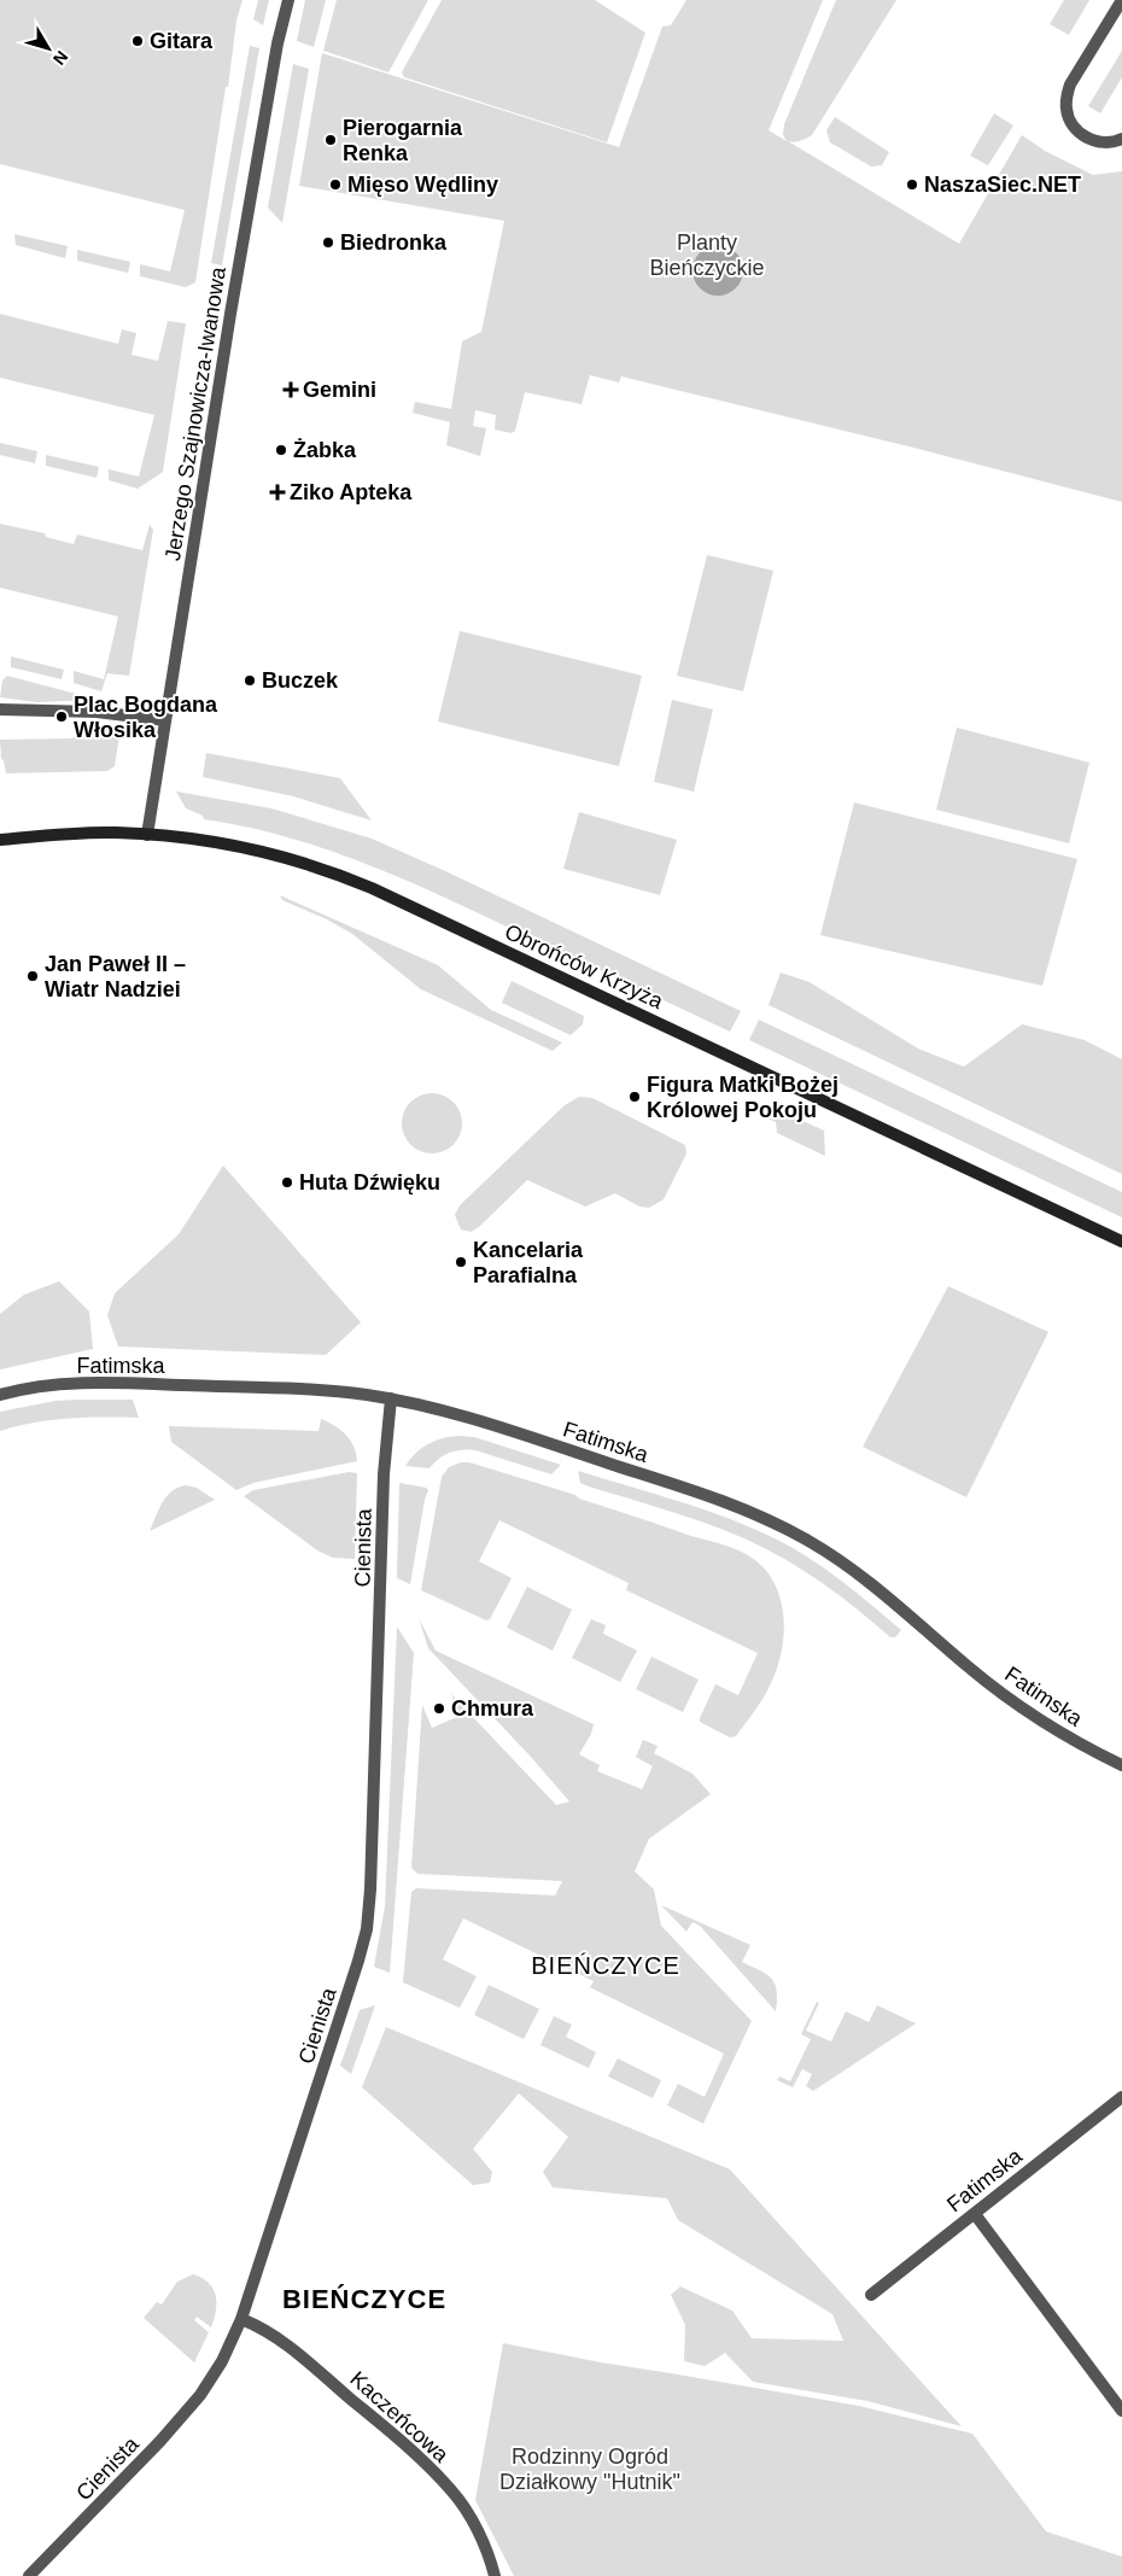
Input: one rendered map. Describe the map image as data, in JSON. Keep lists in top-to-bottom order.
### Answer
{
  "streets": {
    "street": [
      "Jerzego Szajnowicza-Iwanowa",
      "Obrońców Krzyża",
      "Fatimska",
      "Cienista",
      "Kaczeńcowa"
    ]
  },
  "crossings": [
    ["Jerzego Szajnowicza-Iwanowa", "Obrońców Krzyża"],
    ["Fatimska", "Cienista"],
    ["Cienista", "Kaczeńcowa"]
  ],
  "districts": ["BIEŃCZYCE", "BIEŃCZYCE"],
  "parks": ["Planty Bieńczyckie", "Rodzinny Ogród Działkowy \"Hutnik\""],
  "places": {
    "other": [
      "Gitara",
      "Pierogarnia Renka",
      "Mięso Wędliny",
      "NaszaSiec.NET",
      "Biedronka",
      "Żabka",
      "Buczek",
      "Plac Bogdana Włosika",
      "Jan Paweł II – Wiatr Nadziei",
      "Figura Matki Bożej Królowej Pokoju",
      "Huta Dźwięku",
      "Kancelaria Parafialna",
      "Chmura"
    ],
    "health": ["Gemini", "Ziko Apteka"]
  },
  "north": "bottom right"
}
